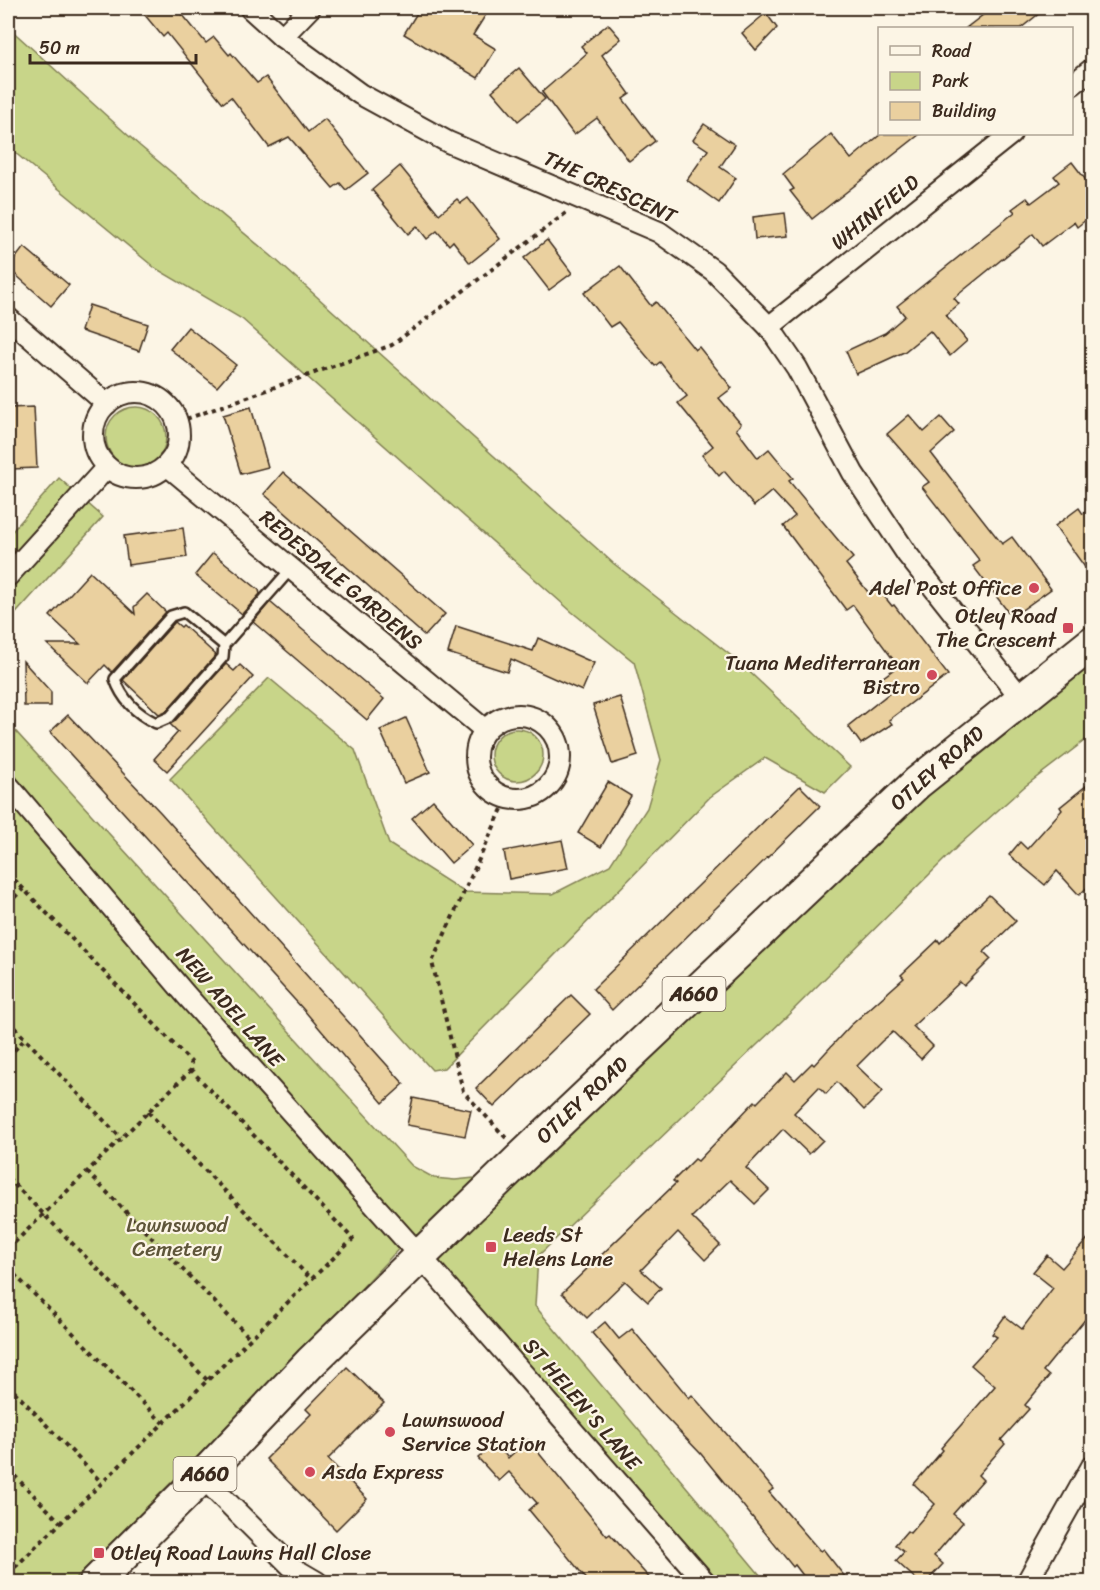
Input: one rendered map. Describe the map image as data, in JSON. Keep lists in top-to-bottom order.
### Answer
{
  "streets": {
    "highway": ["OTLEY ROAD", "A660"],
    "street": [
      "THE CRESCENT",
      "WHINFIELD",
      "REDESDALE GARDENS",
      "NEW ADEL LANE",
      "ST HELEN'S LANE"
    ]
  },
  "crossings": [
    ["THE CRESCENT", "WHINFIELD"],
    ["THE CRESCENT", "OTLEY ROAD"],
    ["OTLEY ROAD", "NEW ADEL LANE"],
    ["OTLEY ROAD", "ST HELEN'S LANE"],
    ["NEW ADEL LANE", "ST HELEN'S LANE"]
  ],
  "parks": ["Lawnswood Cemetery"],
  "places": {
    "other": [
      "Adel Post Office",
      "Tuana Mediterranean Bistro",
      "Lawnswood Service Station",
      "Asda Express"
    ],
    "transit": ["Otley Road The Crescent", "Leeds St Helens Lane", "Otley Road Lawns Hall Close"]
  },
  "legend": ["Road", "Park", "Building"],
  "scale_bar": "50 m"
}
